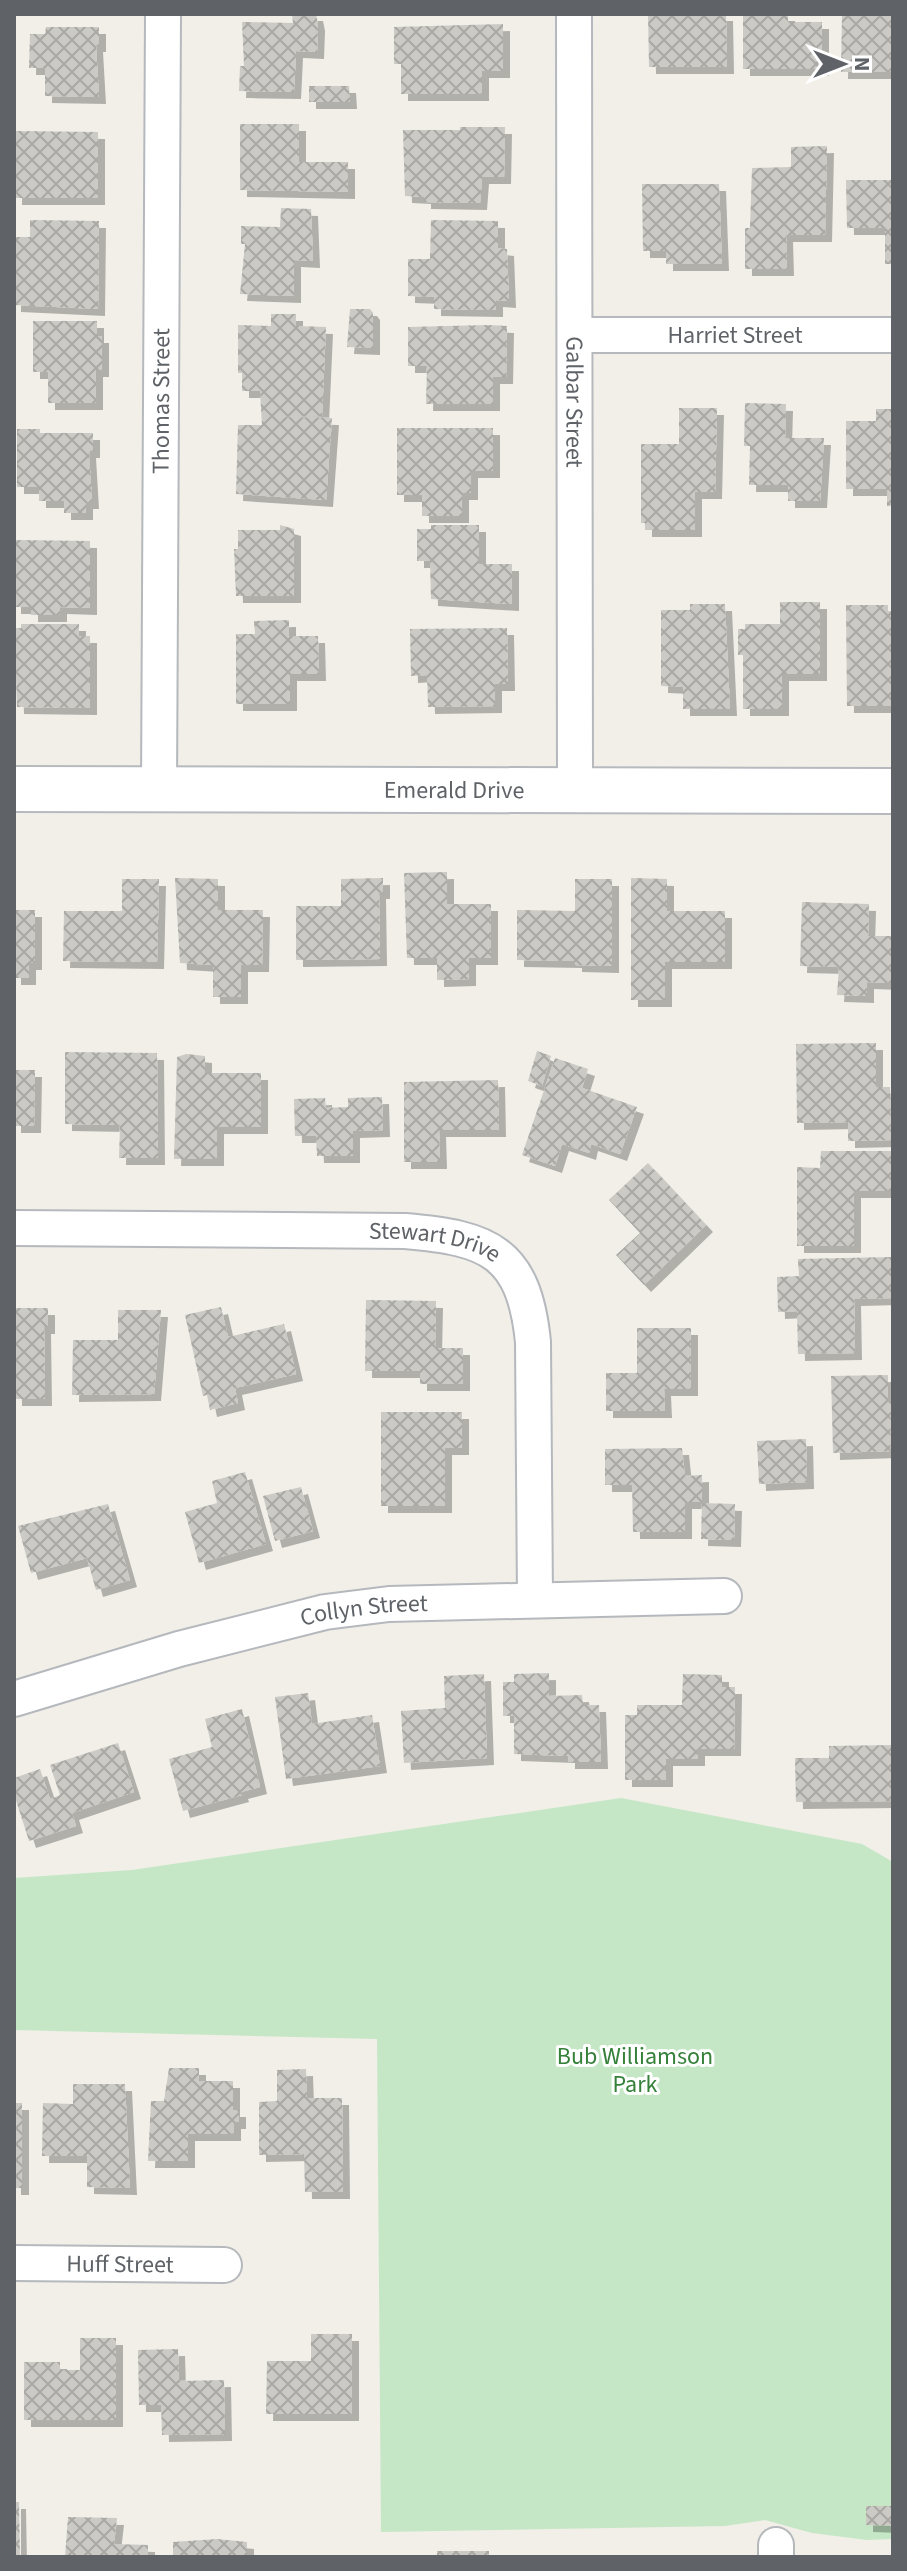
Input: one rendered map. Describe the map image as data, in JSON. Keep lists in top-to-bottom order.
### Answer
{
  "streets": {
    "main road": ["Emerald Drive"],
    "street": [
      "Harriet Street",
      "Thomas Street",
      "Galbar Street",
      "Stewart Drive",
      "Collyn Street",
      "Huff Street"
    ]
  },
  "crossings": [
    ["Harriet Street", "Galbar Street"],
    ["Thomas Street", "Emerald Drive"],
    ["Galbar Street", "Emerald Drive"],
    ["Stewart Drive", "Collyn Street"]
  ],
  "parks": ["Bub Williamson Park"],
  "north": "right"
}
